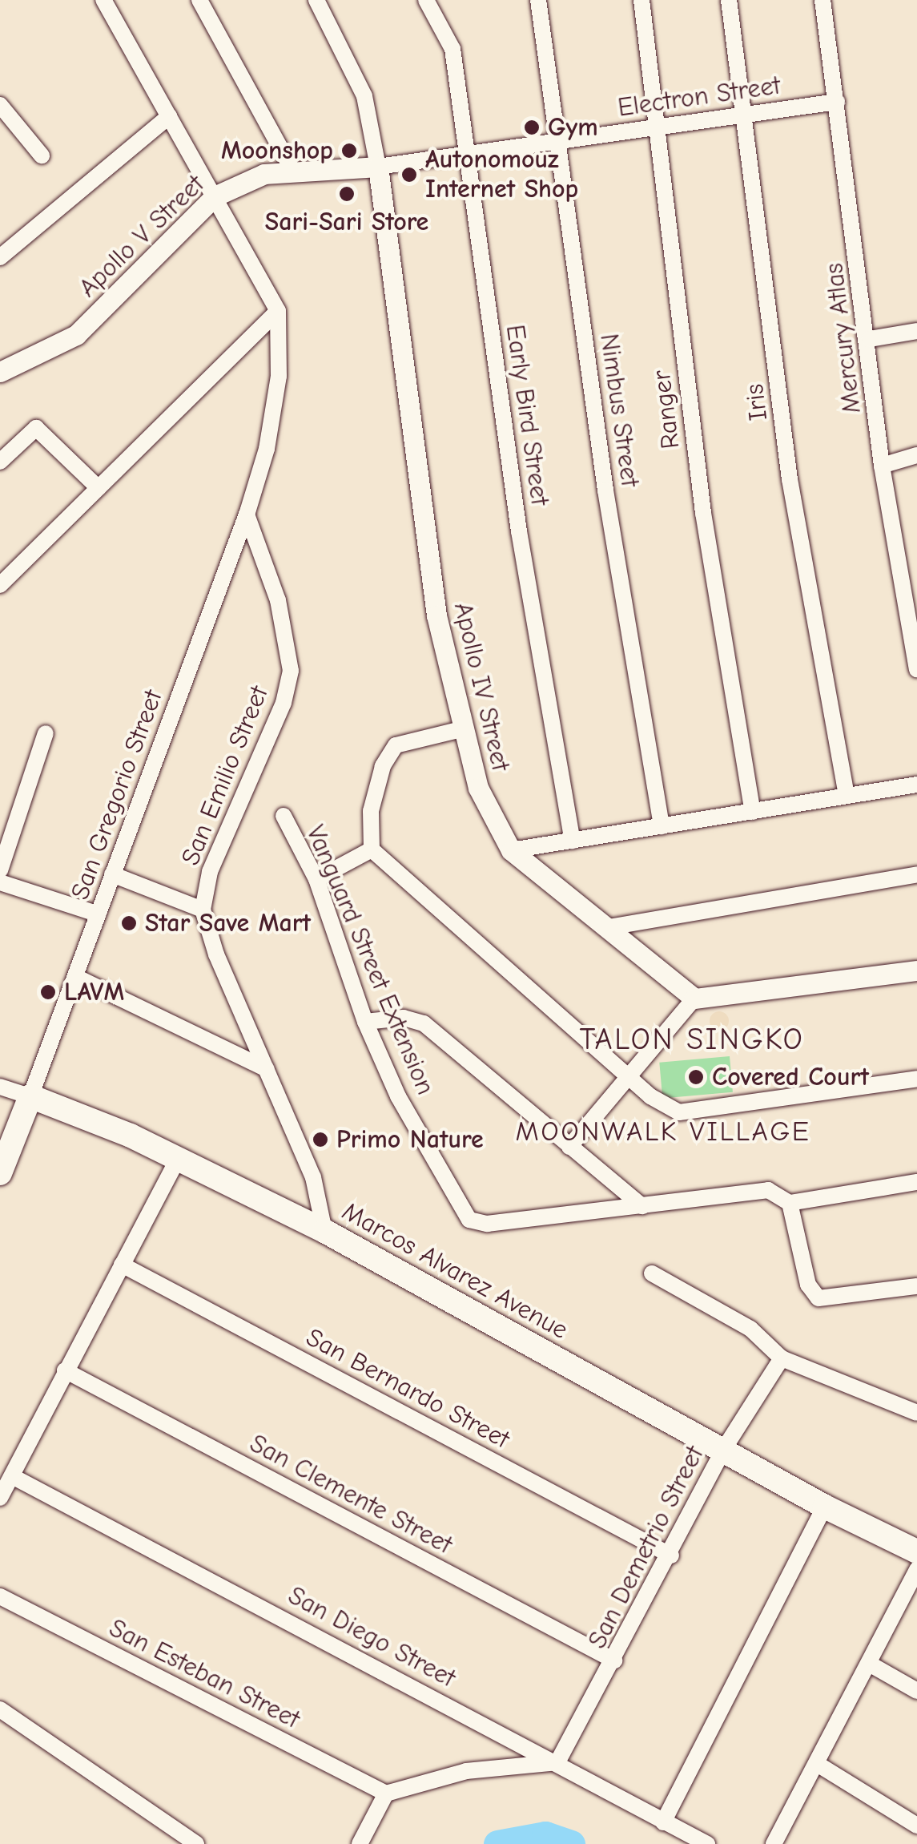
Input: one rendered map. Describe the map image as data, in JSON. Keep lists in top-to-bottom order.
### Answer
{
  "streets": {
    "main road": ["Marcos Alvarez Avenue"],
    "street": [
      "Electron Street",
      "Apollo V Street",
      "Mercury Atlas",
      "Iris",
      "Ranger",
      "Nimbus Street",
      "Early Bird Street",
      "Apollo IV Street",
      "San Emilio Street",
      "San Gregorio Street",
      "Vanguard Street Extension",
      "San Bernardo Street",
      "San Clemente Street",
      "San Demetrio Street",
      "San Diego Street",
      "San Esteban Street"
    ]
  },
  "crossings": [
    ["Electron Street", "Apollo V Street"],
    ["Electron Street", "Mercury Atlas"],
    ["Electron Street", "Iris"],
    ["Electron Street", "Ranger"],
    ["Electron Street", "Nimbus Street"],
    ["Electron Street", "Early Bird Street"],
    ["Electron Street", "Apollo IV Street"],
    ["Apollo V Street", "Apollo IV Street"],
    ["San Emilio Street", "San Gregorio Street"],
    ["San Emilio Street", "Marcos Alvarez Avenue"],
    ["San Gregorio Street", "Marcos Alvarez Avenue"],
    ["Marcos Alvarez Avenue", "San Demetrio Street"],
    ["San Bernardo Street", "San Demetrio Street"],
    ["San Clemente Street", "San Demetrio Street"],
    ["San Demetrio Street", "San Diego Street"]
  ],
  "districts": ["TALON SINGKO", "MOONWALK VILLAGE"],
  "places": [
    "Gym",
    "Moonshop",
    "Autonomouz Internet Shop",
    "Sari-Sari Store",
    "Star Save Mart",
    "LAVM",
    "Covered Court",
    "Primo Nature"
  ]
}
